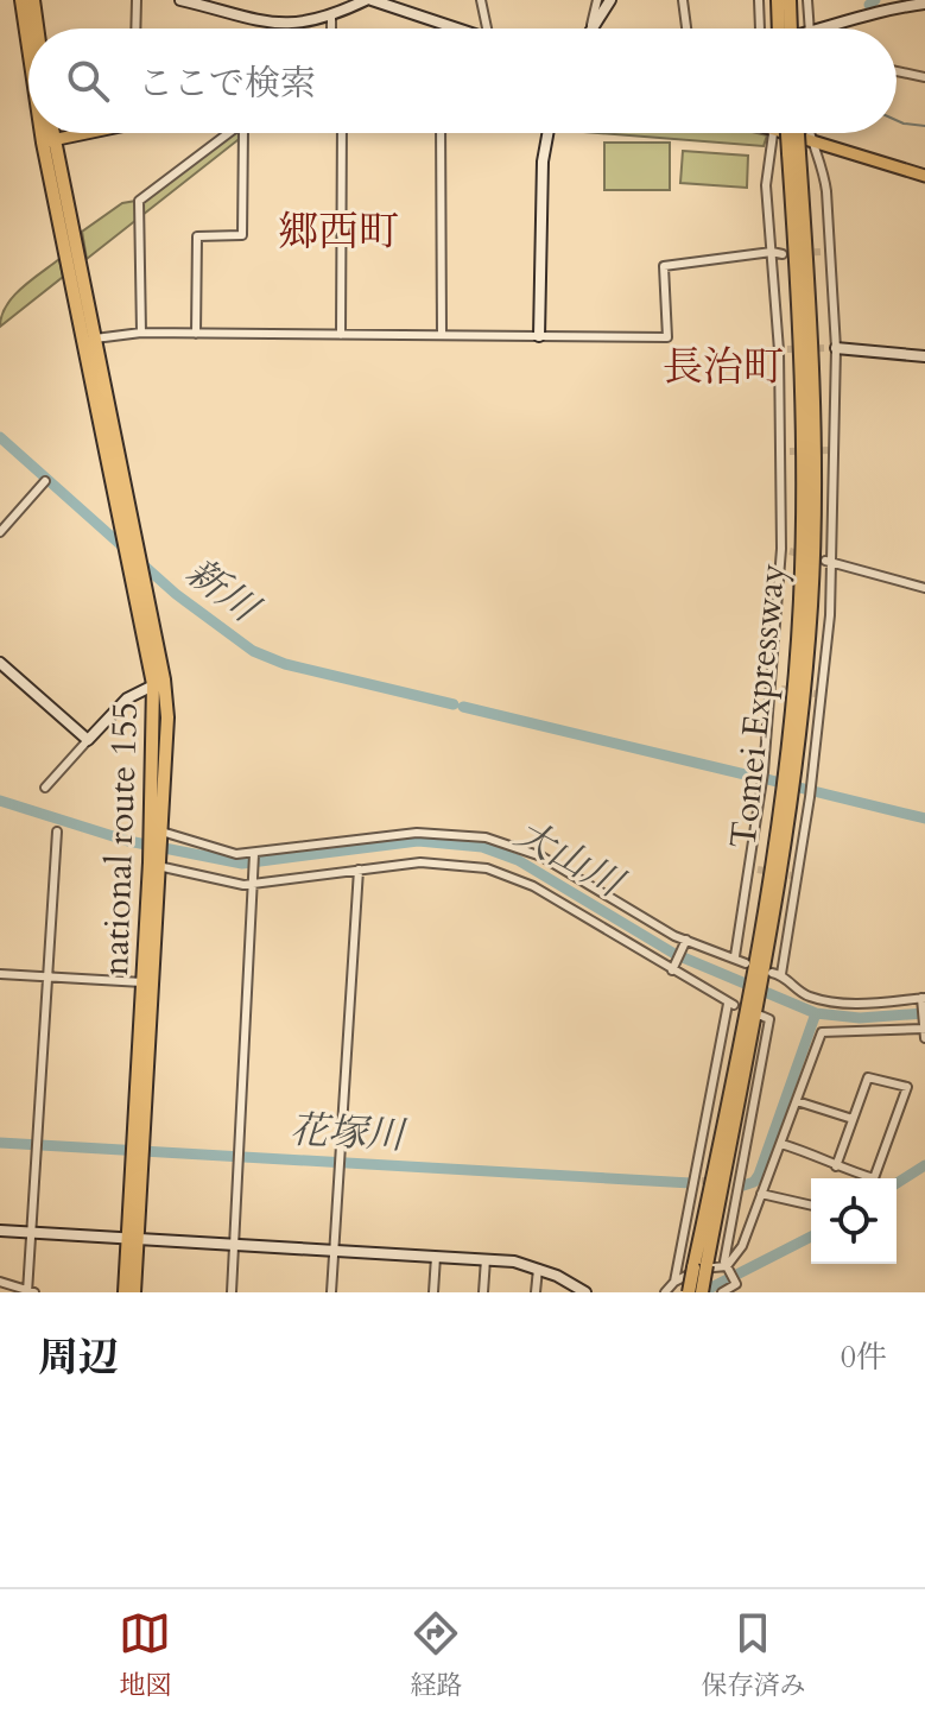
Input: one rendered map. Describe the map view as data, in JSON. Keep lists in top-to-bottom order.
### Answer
{
  "streets": {
    "highway": ["Tomei Expressway", "national route 155"]
  },
  "districts": ["郷西町", "長治町"],
  "water": ["新川", "大山川", "花塚川"],
  "page": {
    "search": "ここで検索",
    "heading": ["周辺", "0件"],
    "nav": ["地図", "経路", "保存済み"]
  }
}
